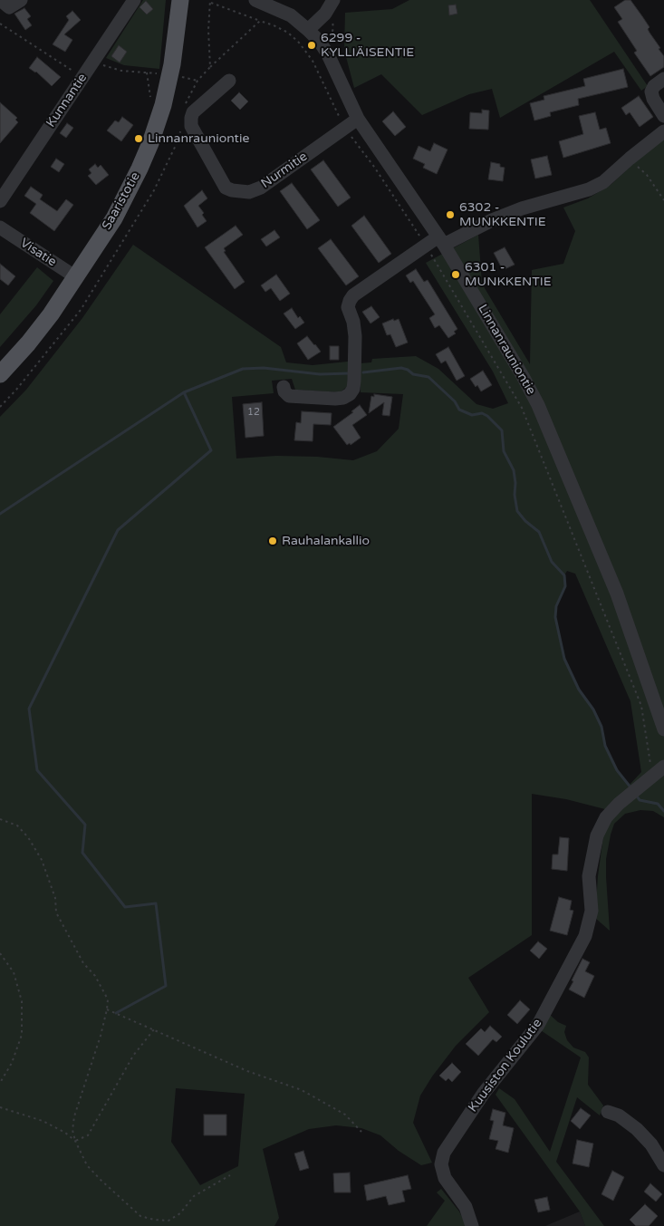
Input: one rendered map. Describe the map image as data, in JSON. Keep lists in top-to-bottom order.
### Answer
{
  "streets": {
    "main road": ["Saaristotie"],
    "street": [
      "Kunnantie",
      "Nurmitie",
      "Visatie",
      "Linnanrauniontie",
      "Kuusiston Koulutie"
    ]
  },
  "crossings": [
    ["Nurmitie", "Linnanrauniontie"],
    ["Saaristotie", "Visatie"]
  ],
  "places": [
    "6299 - KYLLIÄISENTIE",
    "Linnanrauniontie",
    "6302 - MUNKKENTIE",
    "6301 - MUNKKENTIE",
    "Rauhalankallio"
  ],
  "house_numbers": ["12"]
}
